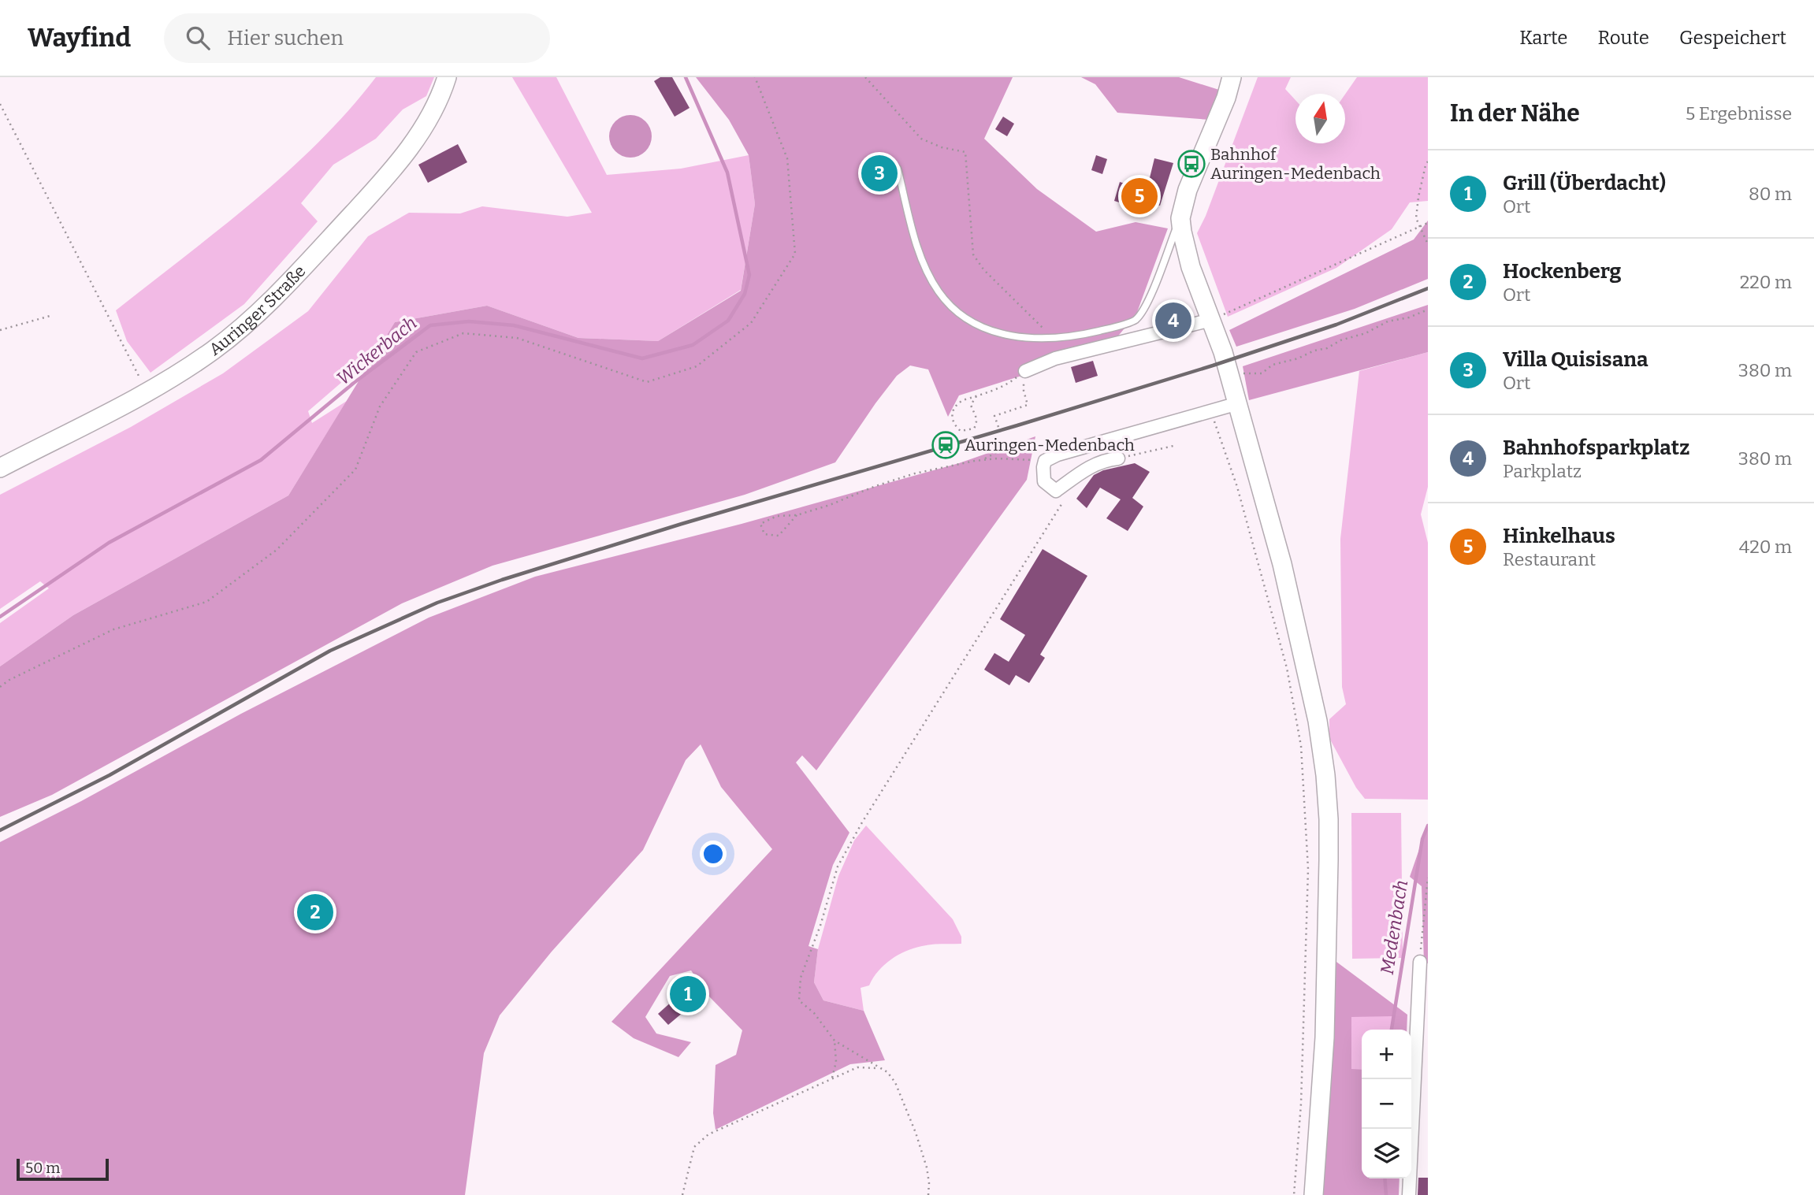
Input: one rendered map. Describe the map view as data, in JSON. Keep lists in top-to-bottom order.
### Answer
{
  "streets": {
    "main road": ["Auringer Straße"]
  },
  "water": ["Wickerbach", "Medenbach"],
  "places": {
    "bus stop": ["Bahnhof Auringen-Medenbach"],
    "station": ["Auringen-Medenbach"]
  },
  "scale_bar": "50 m",
  "north": "top",
  "page": {
    "header": "Wayfind",
    "search": "Hier suchen",
    "nav": ["Karte", "Route", "Gespeichert"],
    "heading": ["In der Nähe", "5 Ergebnisse"],
    "list": [
      {
        "mark": "1",
        "name": "Grill (Überdacht)",
        "note": "Ort",
        "value": "80 m"
      },
      {
        "mark": "2",
        "name": "Hockenberg",
        "note": "Ort",
        "value": "220 m"
      },
      {
        "mark": "3",
        "name": "Villa Quisisana",
        "note": "Ort",
        "value": "380 m"
      },
      {
        "mark": "4",
        "name": "Bahnhofsparkplatz",
        "note": "Parkplatz",
        "value": "380 m"
      },
      {
        "mark": "5",
        "name": "Hinkelhaus",
        "note": "Restaurant",
        "value": "420 m"
      }
    ],
    "pins": [
      "3",
      "5",
      "4",
      "2",
      "1"
    ],
    "map_buttons": ["+", "−"],
    "scale": "50 m"
  }
}
